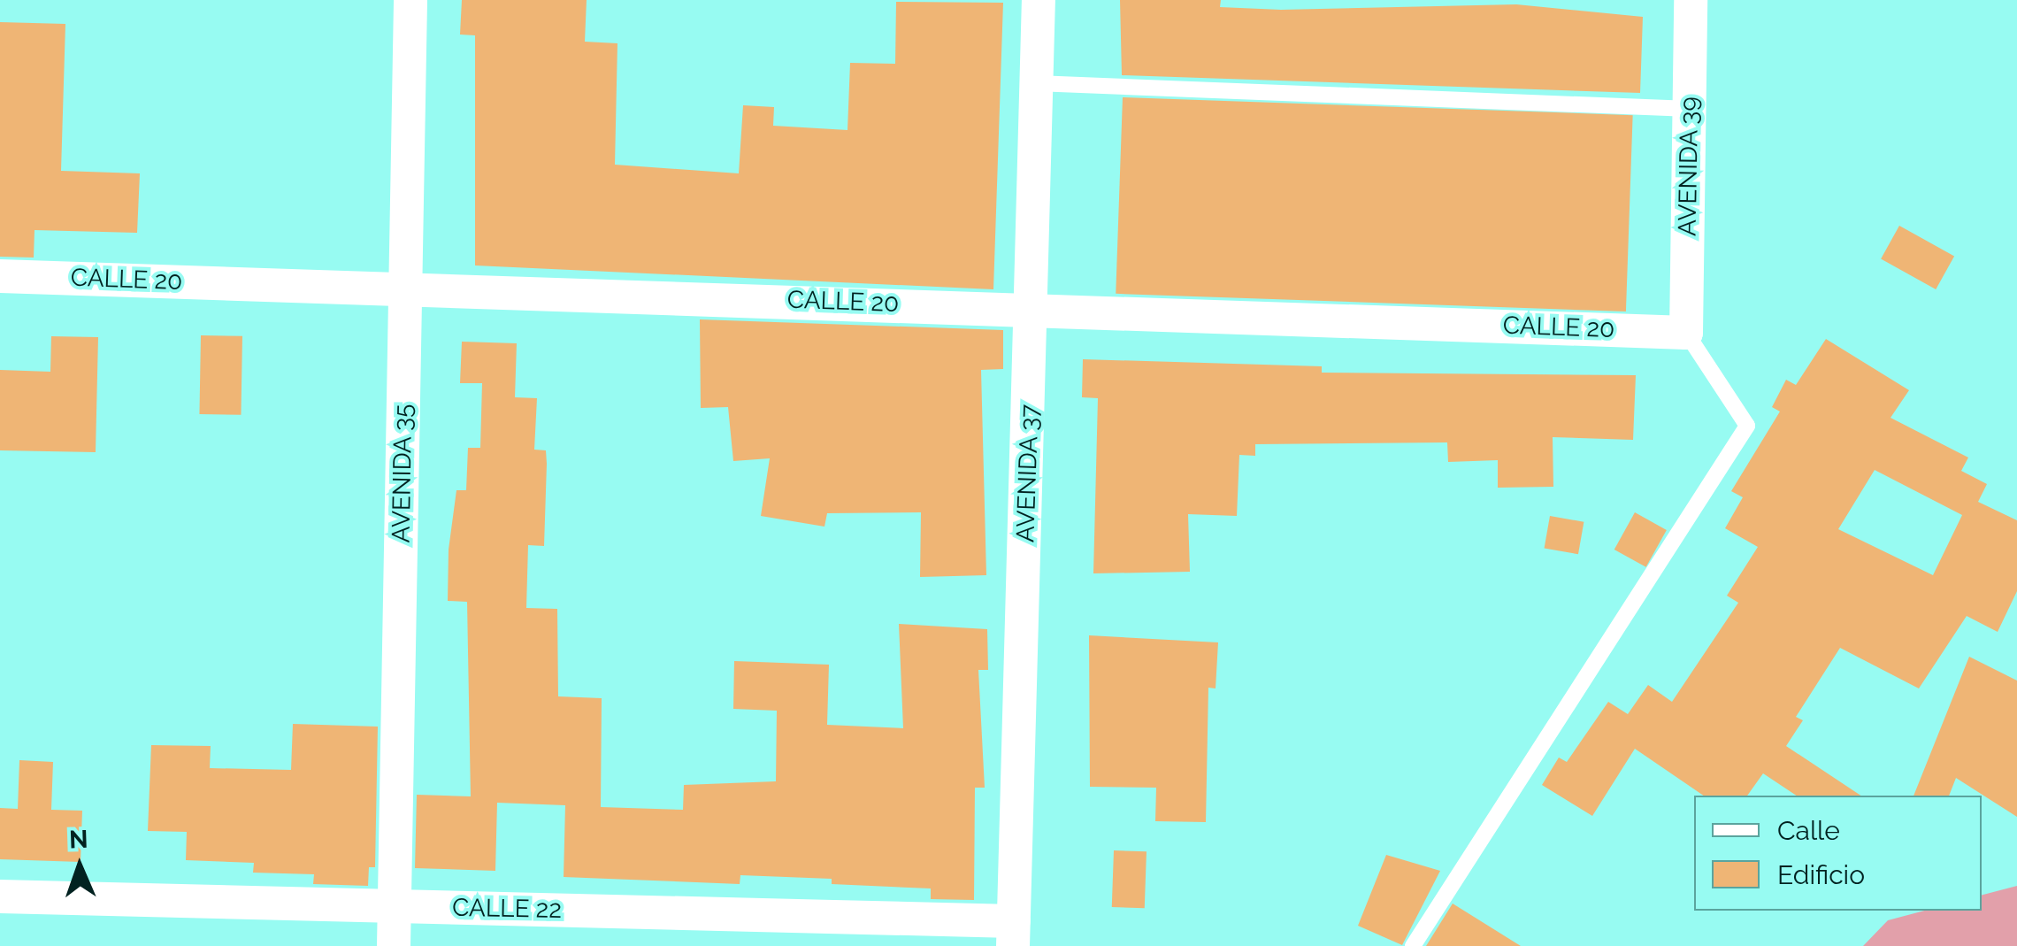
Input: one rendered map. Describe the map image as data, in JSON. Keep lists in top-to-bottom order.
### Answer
{
  "streets": {
    "street": [
      "AVENIDA 39",
      "CALLE 20",
      "AVENIDA 35",
      "AVENIDA 37",
      "CALLE 22"
    ]
  },
  "crossings": [
    ["AVENIDA 39", "CALLE 20"],
    ["CALLE 20", "AVENIDA 35"],
    ["CALLE 20", "AVENIDA 37"],
    ["AVENIDA 35", "CALLE 22"],
    ["AVENIDA 37", "CALLE 22"]
  ],
  "legend": ["Calle", "Edificio"],
  "north": "top"
}
